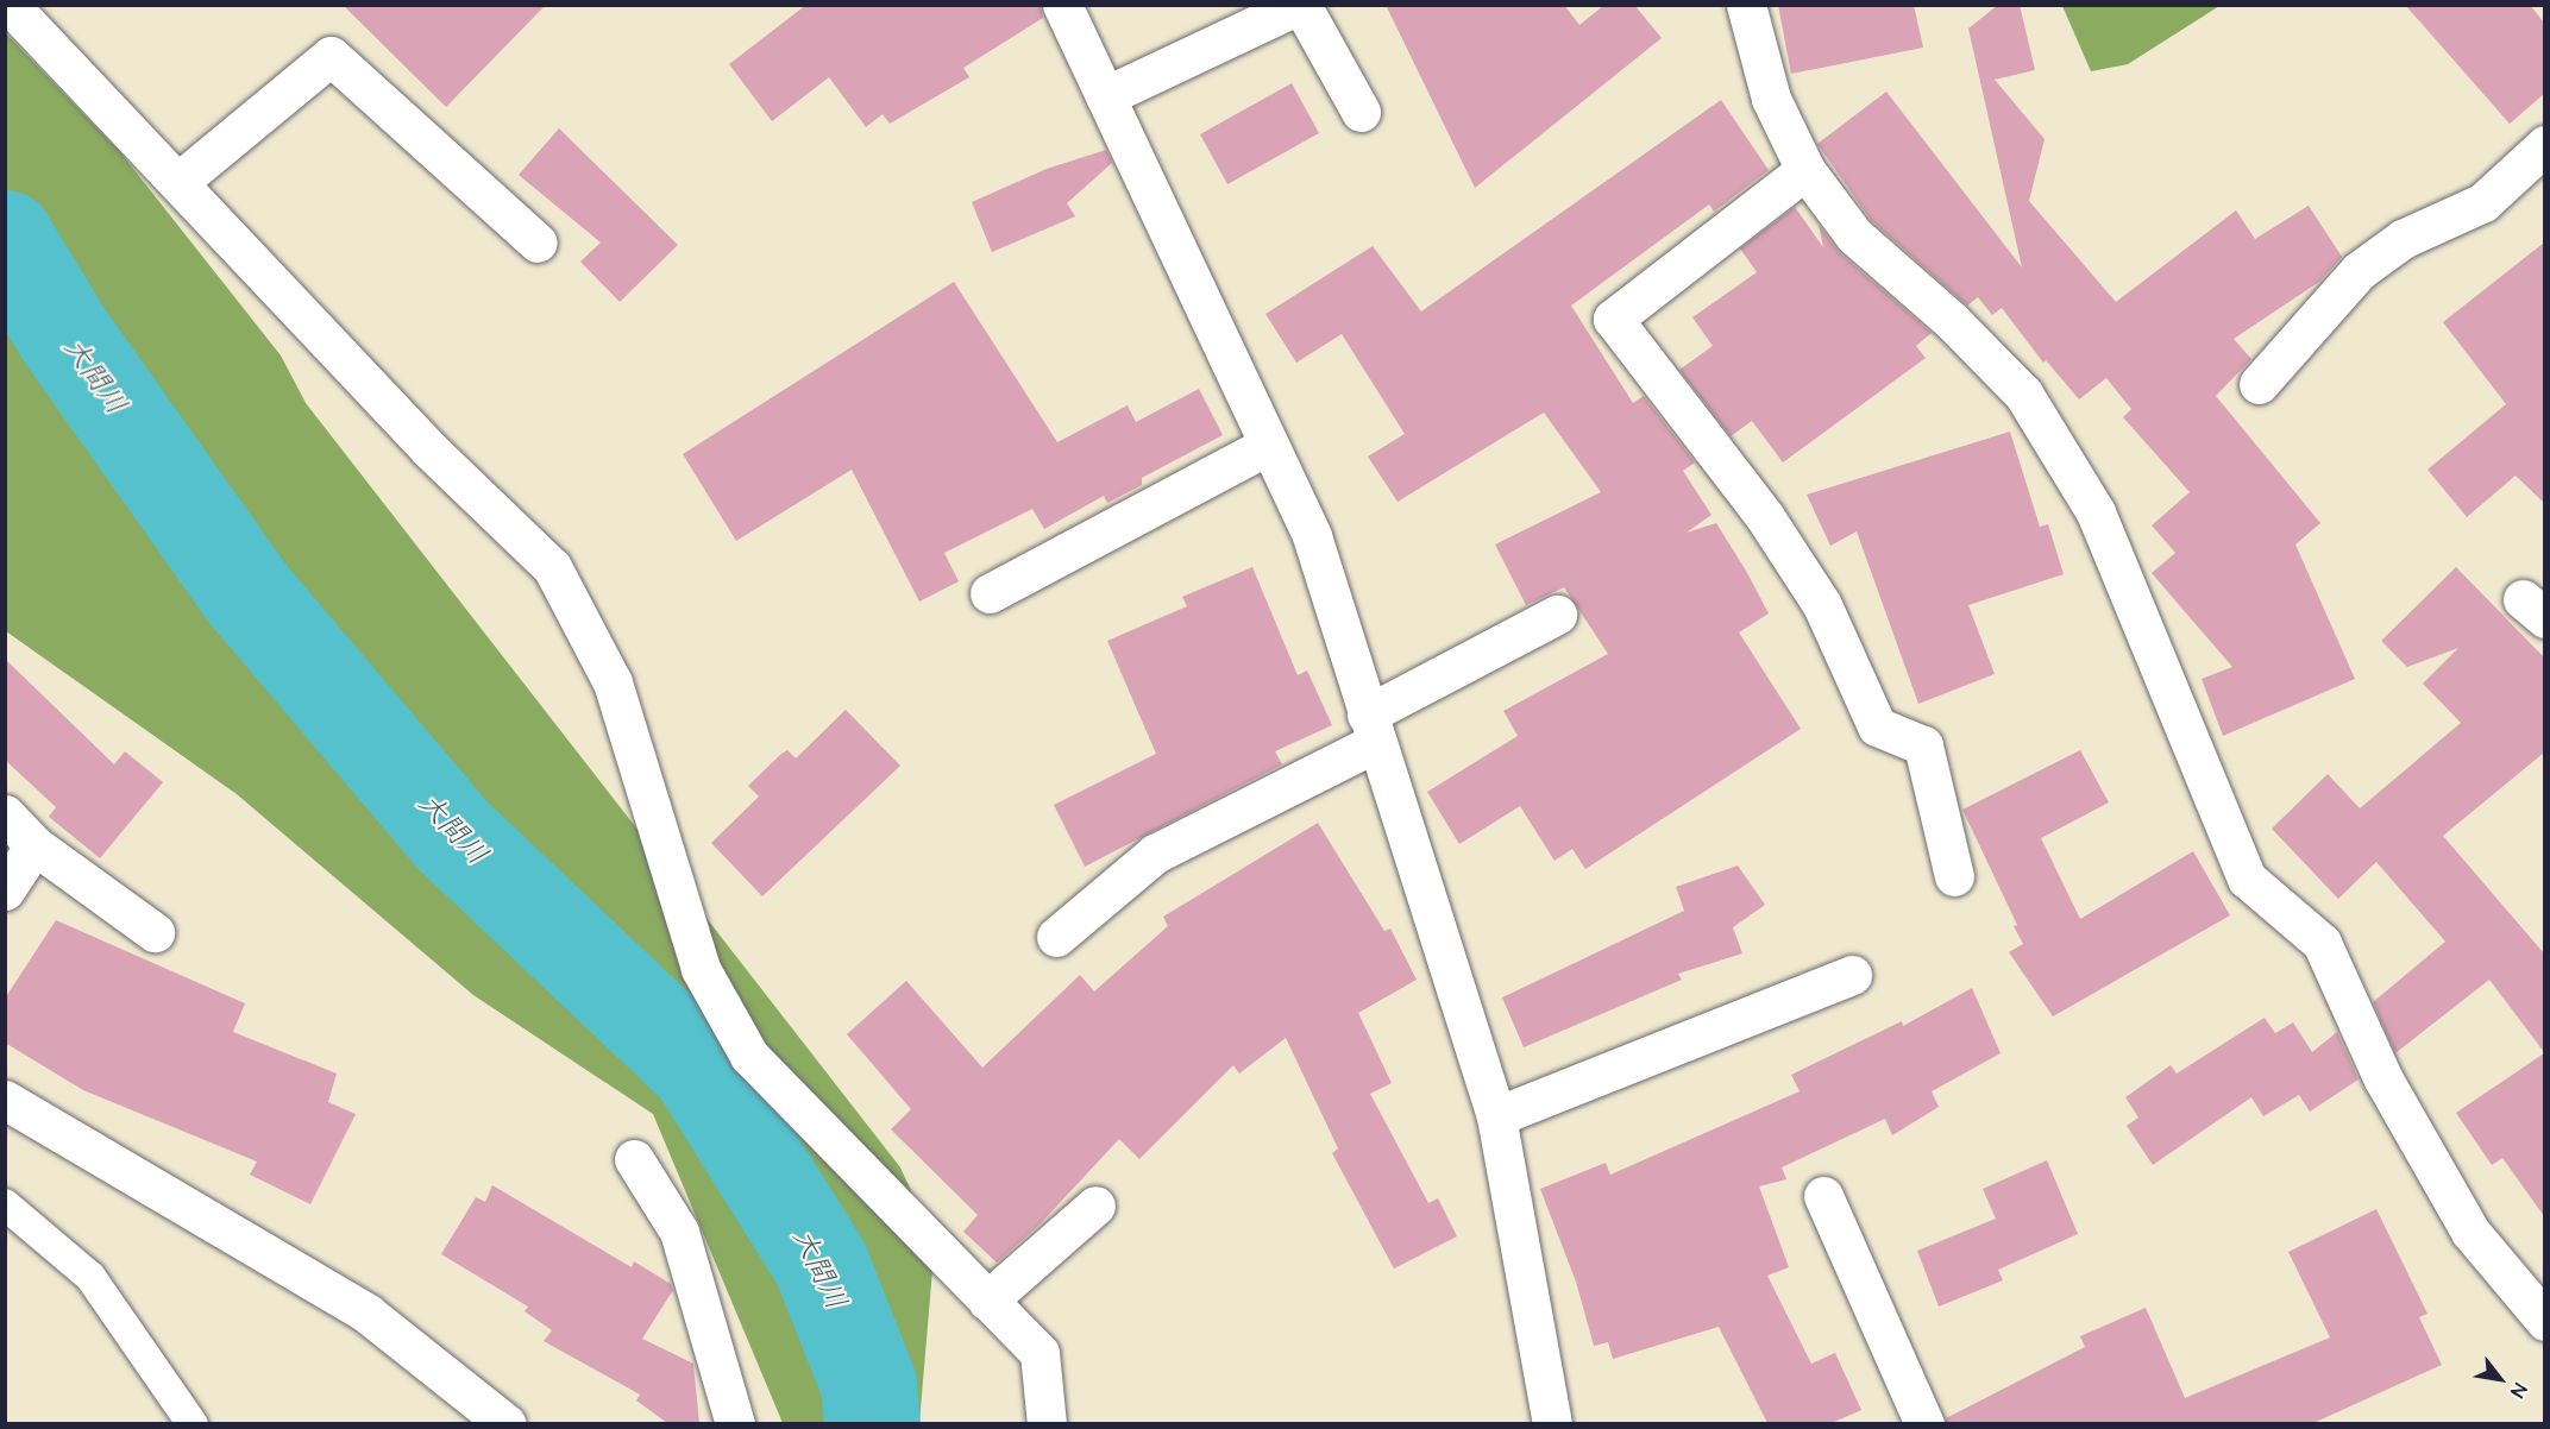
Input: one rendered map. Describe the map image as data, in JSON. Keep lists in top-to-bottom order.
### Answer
{
  "water": ["大間川"],
  "north": "bottom right"
}
